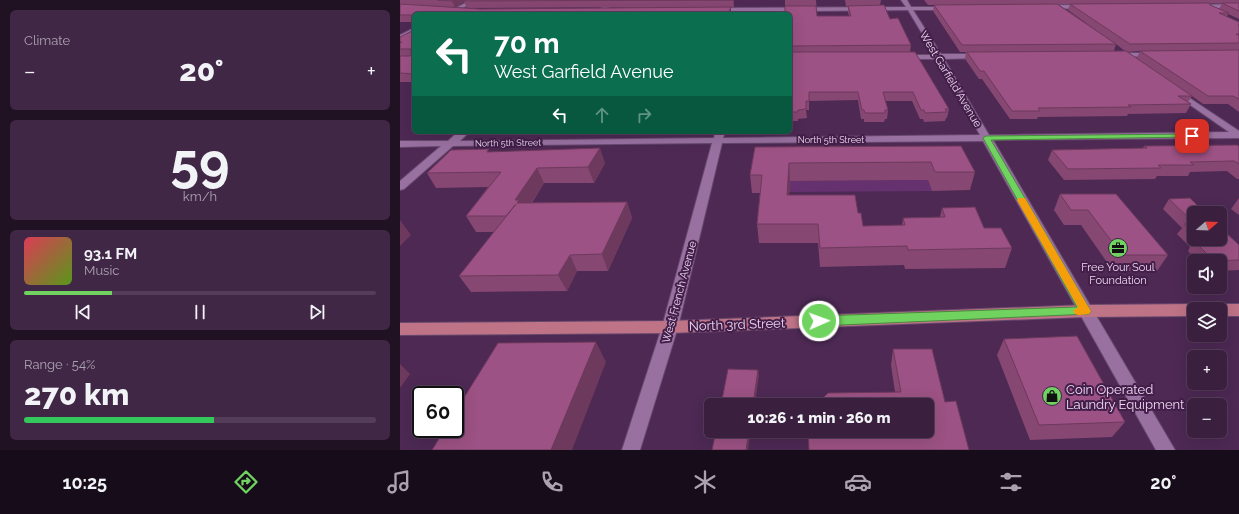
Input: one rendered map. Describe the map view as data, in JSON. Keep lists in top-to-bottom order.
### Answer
{
  "streets": {
    "main road": ["North 3rd Street"],
    "street": ["West Garfield Avenue", "North 5th Street", "West French Avenue"]
  },
  "crossings": [
    ["West Garfield Avenue", "North 5th Street"],
    ["West Garfield Avenue", "North 3rd Street"],
    ["North 5th Street", "West French Avenue"],
    ["West French Avenue", "North 3rd Street"]
  ],
  "places": {
    "office": ["Free Your Soul Foundation"],
    "shop": ["Coin Operated Laundry Equipment"]
  },
  "north": "right",
  "page": {
    "tile": [
      "Climate",
      ["59", "km/h"],
      ["Range · 54%", "270 km"]
    ],
    "turn": ["70 m", "West Garfield Avenue"],
    "heat": ["−", "20°", "+"],
    "map_buttons": ["+", "−"],
    "song": ["93.1 FM", "Music"],
    "limit": "60",
    "trip": "10:26 · 1 min · 260 m",
    "tabs": ["10:25", "20°"]
  }
}
